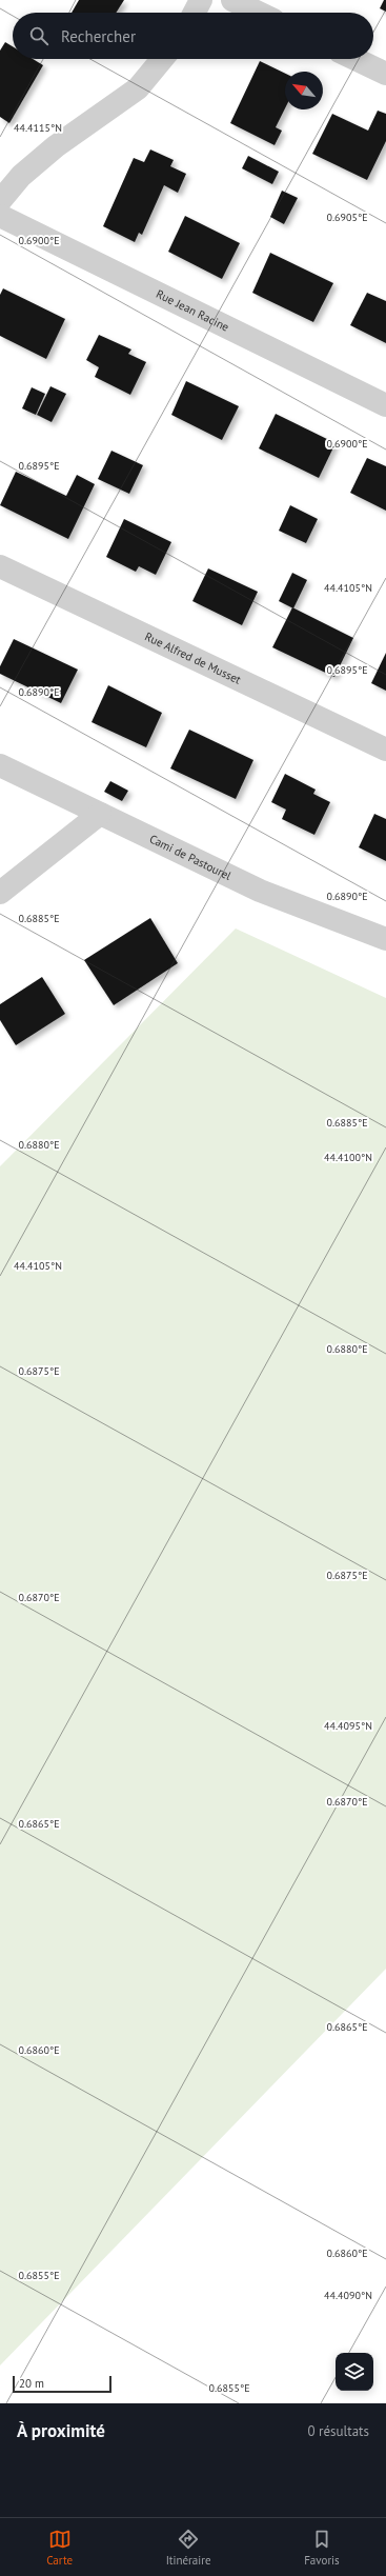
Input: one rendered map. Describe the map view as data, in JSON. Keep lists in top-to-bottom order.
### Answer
{
  "streets": {
    "street": ["Rue Jean Racine", "Rue Alfred de Musset", "Cami de Pastourel"]
  },
  "scale_bar": "20 m",
  "north": "top left",
  "page": {
    "search": "Rechercher",
    "scale": "20 m",
    "heading": ["À proximité", "0 résultats"],
    "nav": ["Carte", "Itinéraire", "Favoris"]
  },
  "coordinates": [
    "44.4115°N",
    "0.6905°E",
    "0.6900°E",
    "0.6895°E",
    "44.4105°N",
    "0.6890°E",
    "0.6885°E",
    "0.6880°E",
    "44.4100°N",
    "0.6875°E",
    "0.6870°E",
    "44.4095°N",
    "0.6865°E",
    "0.6860°E",
    "0.6855°E",
    "44.4090°N"
  ]
}
